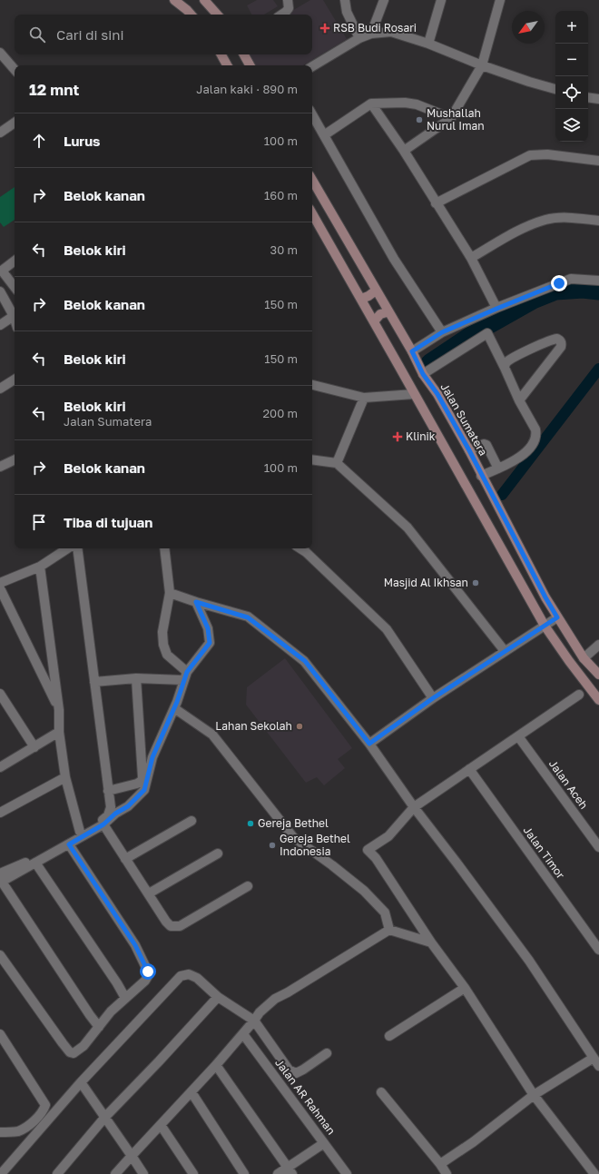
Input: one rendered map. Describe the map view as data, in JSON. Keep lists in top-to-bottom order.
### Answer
{
  "streets": {
    "main road": ["Jalan Sumatera"],
    "street": ["Jalan Aceh", "Jalan Timor", "Jalan AR Rahman"]
  },
  "places": {
    "health": ["RSB Budi Rosari", "Klinik"],
    "other": [
      "Mushallah Nurul Iman",
      "Masjid Al Ikhsan",
      "Lahan Sekolah",
      "Gereja Bethel",
      "Gereja Bethel Indonesia"
    ]
  },
  "north": "bottom left",
  "page": {
    "map_buttons": ["+", "−"],
    "search": "Cari di sini",
    "heading": ["12 mnt", "Jalan kaki · 890 m"],
    "list": [
      ["Lurus", "100 m"],
      ["Belok kanan", "160 m"],
      ["Belok kiri", "30 m"],
      ["Belok kanan", "150 m"],
      ["Belok kiri", "150 m"],
      ["Belok kiri", "Jalan Sumatera", "200 m"],
      ["Belok kanan", "100 m"],
      "Tiba di tujuan"
    ]
  }
}
